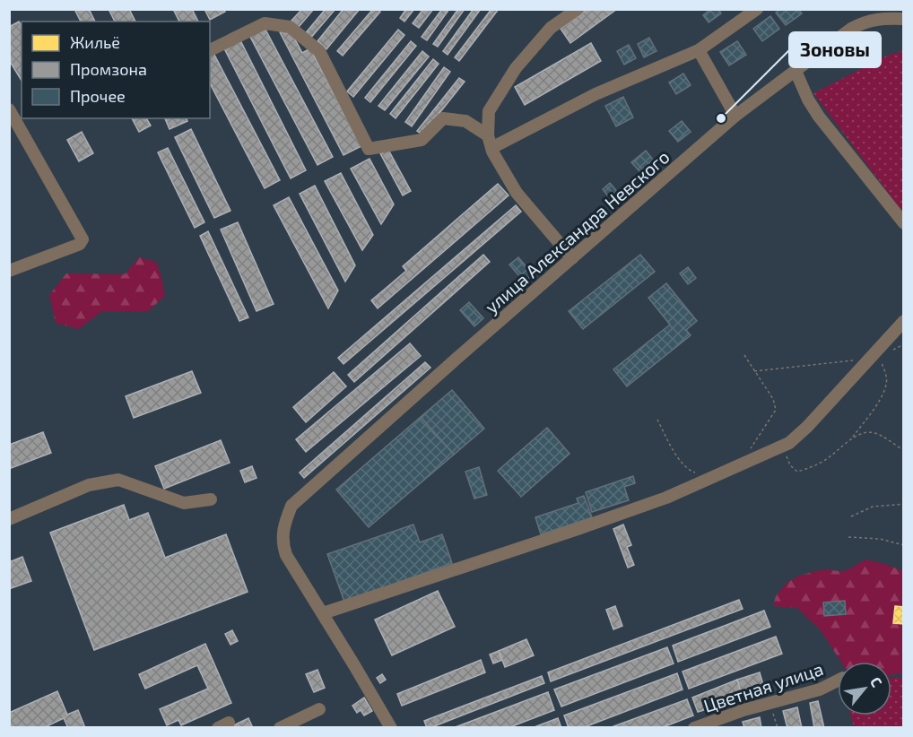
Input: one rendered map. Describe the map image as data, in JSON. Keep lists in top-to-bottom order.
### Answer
{
  "streets": {
    "street": ["улица Александра Невского", "Цветная улица"]
  },
  "places": ["Зоновы"],
  "legend": ["Жильё", "Промзона", "Прочее"],
  "north": "top right"
}
